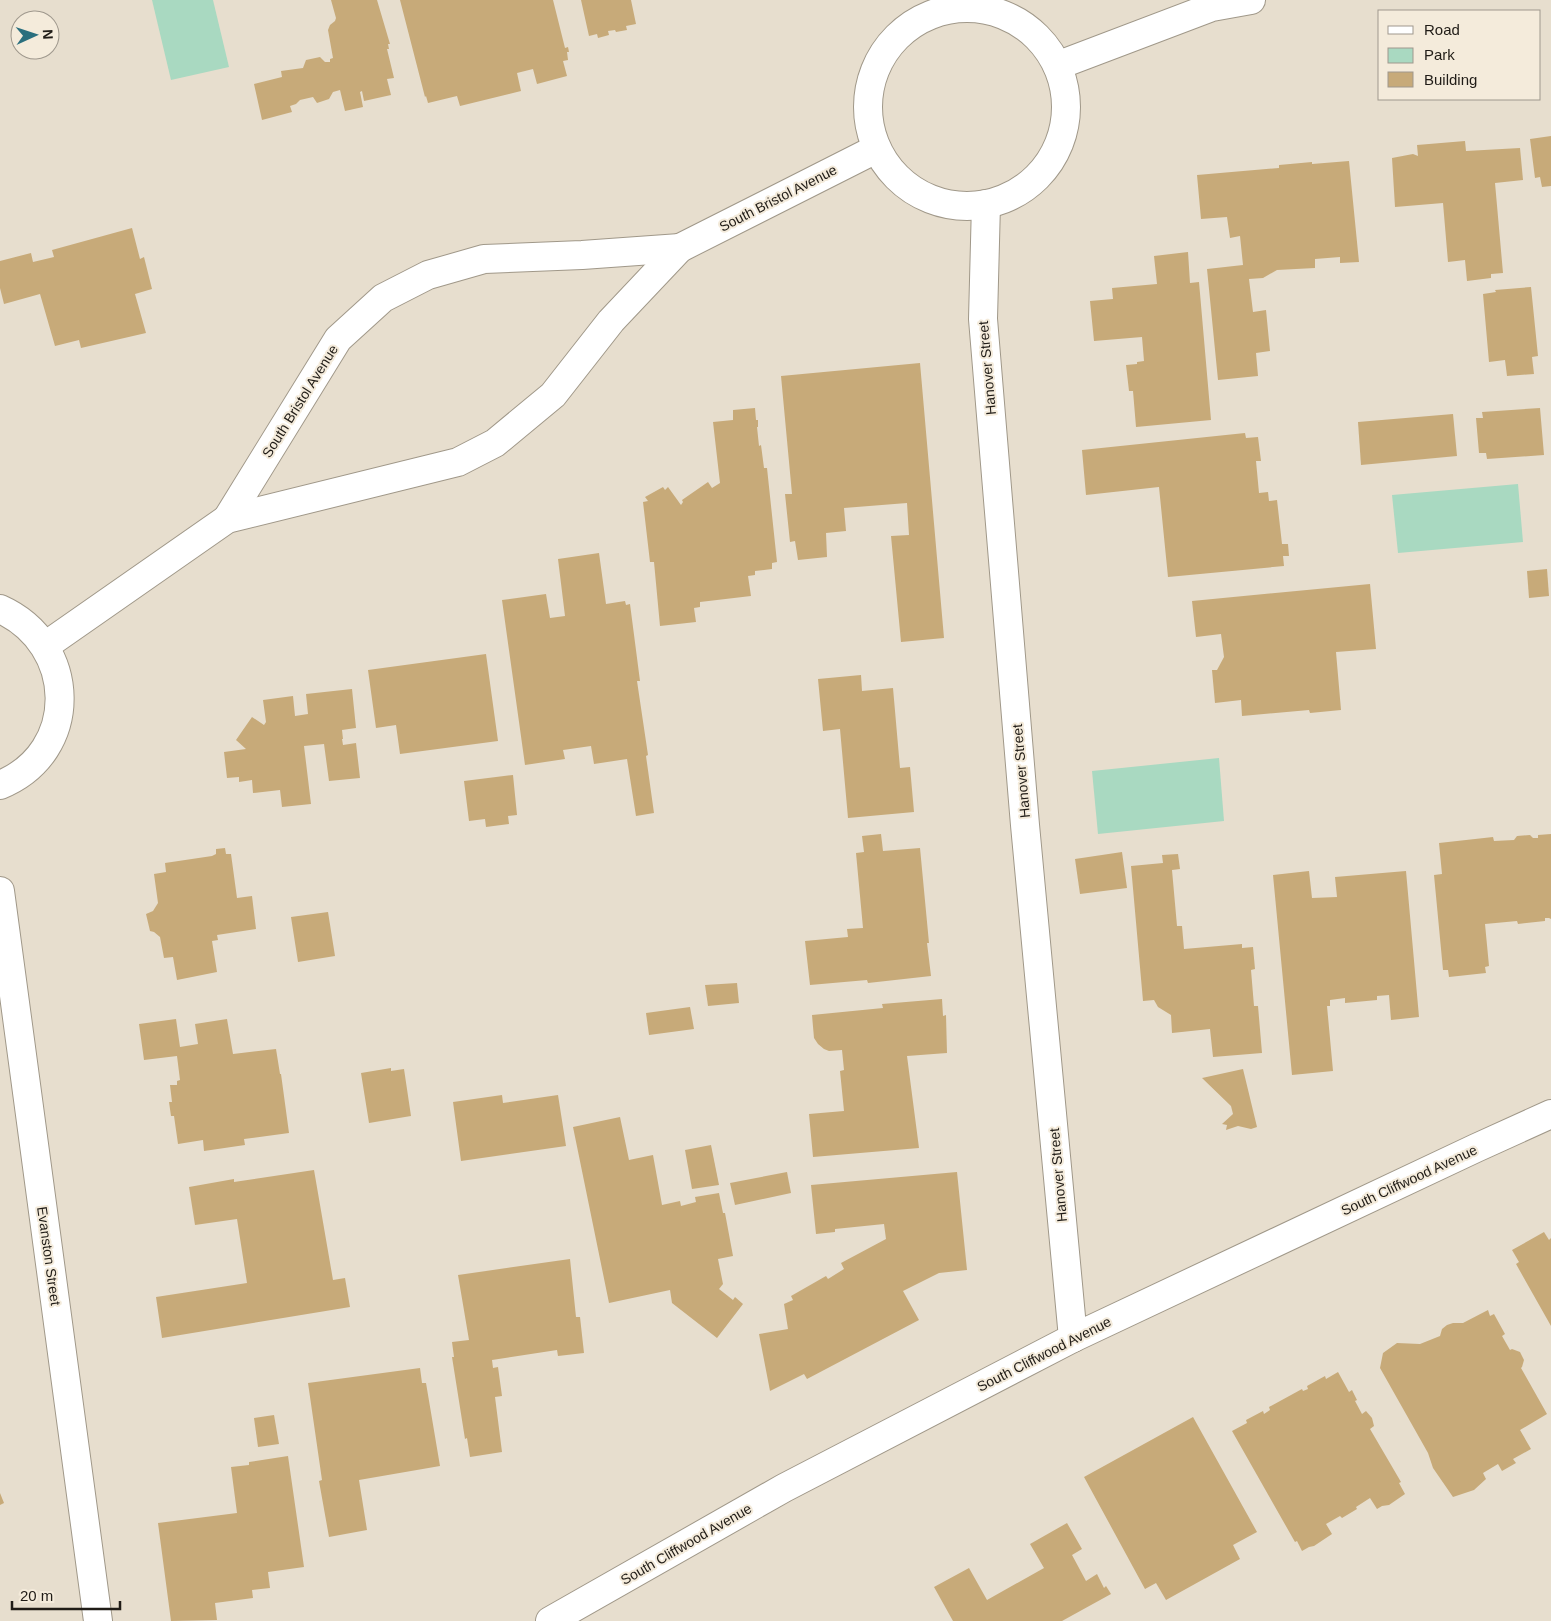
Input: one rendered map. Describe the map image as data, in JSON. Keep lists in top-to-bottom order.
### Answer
{
  "streets": {
    "street": [
      "South Bristol Avenue",
      "Hanover Street",
      "South Cliffwood Avenue",
      "Evanston Street"
    ]
  },
  "crossings": [
    ["Hanover Street", "South Cliffwood Avenue"]
  ],
  "legend": ["Road", "Park", "Building"],
  "scale_bar": "20 m",
  "north": "right"
}
